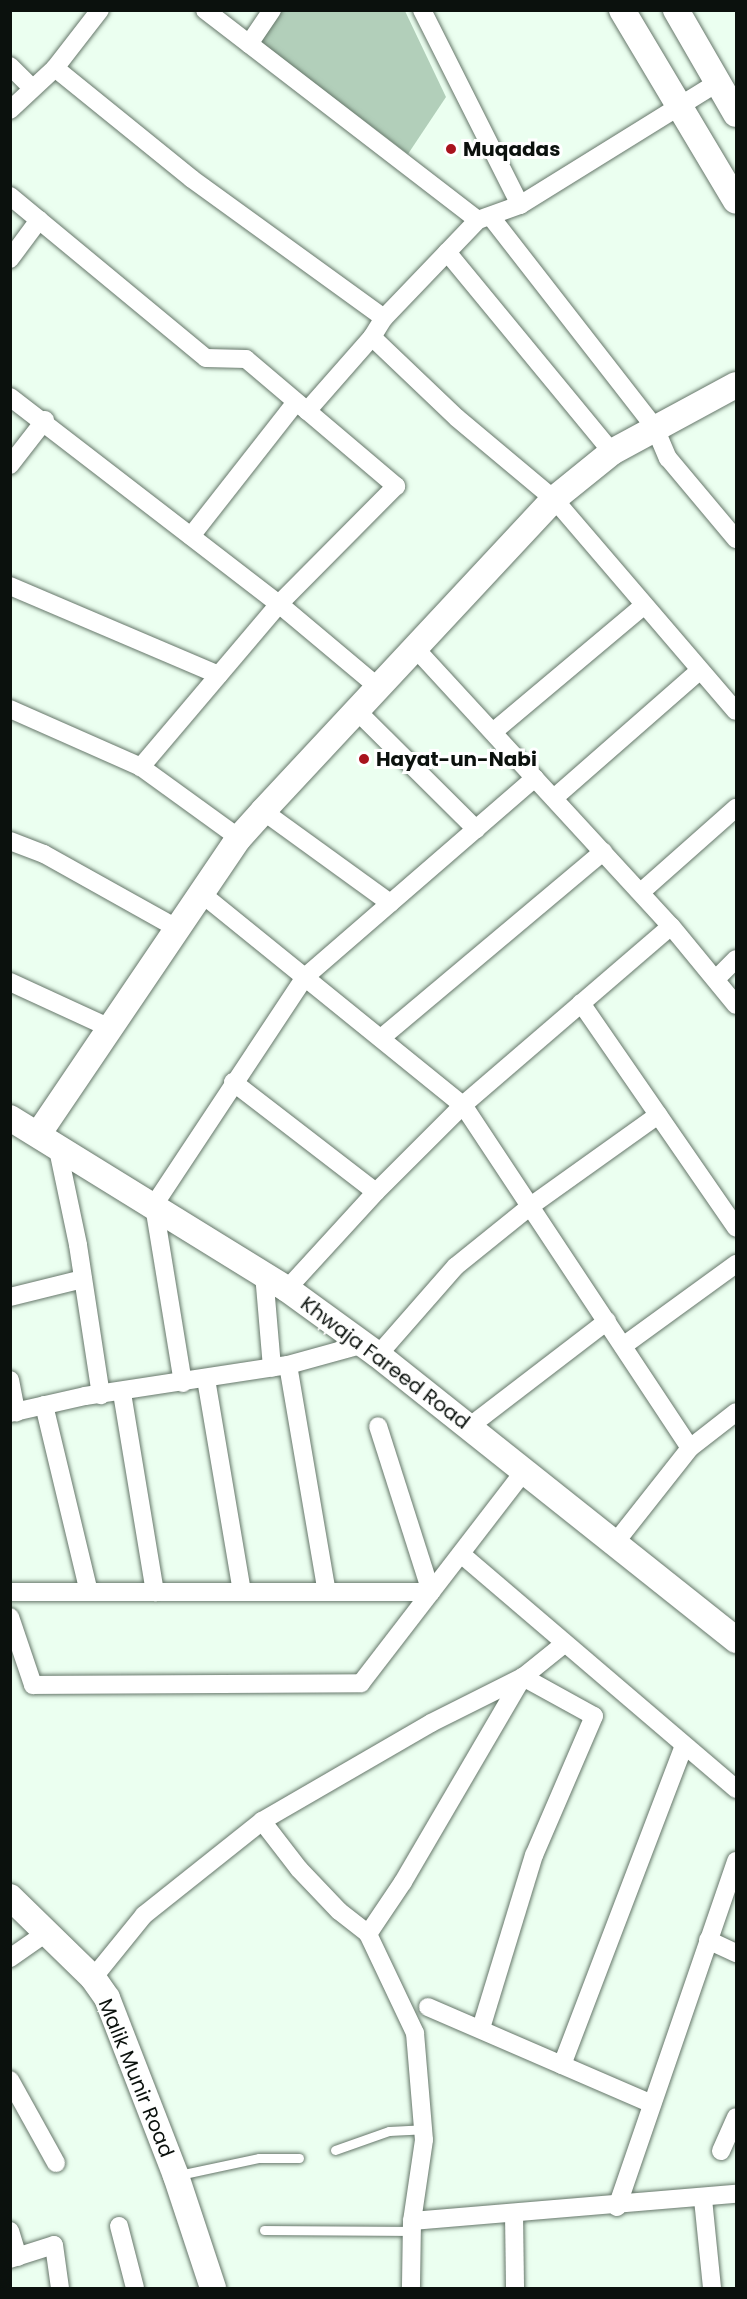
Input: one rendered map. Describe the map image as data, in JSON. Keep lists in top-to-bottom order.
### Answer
{
  "streets": {
    "street": ["Khwaja Fareed Road", "Malik Munir Road"]
  },
  "places": ["Muqadas", "Hayat-un-Nabi"]
}
